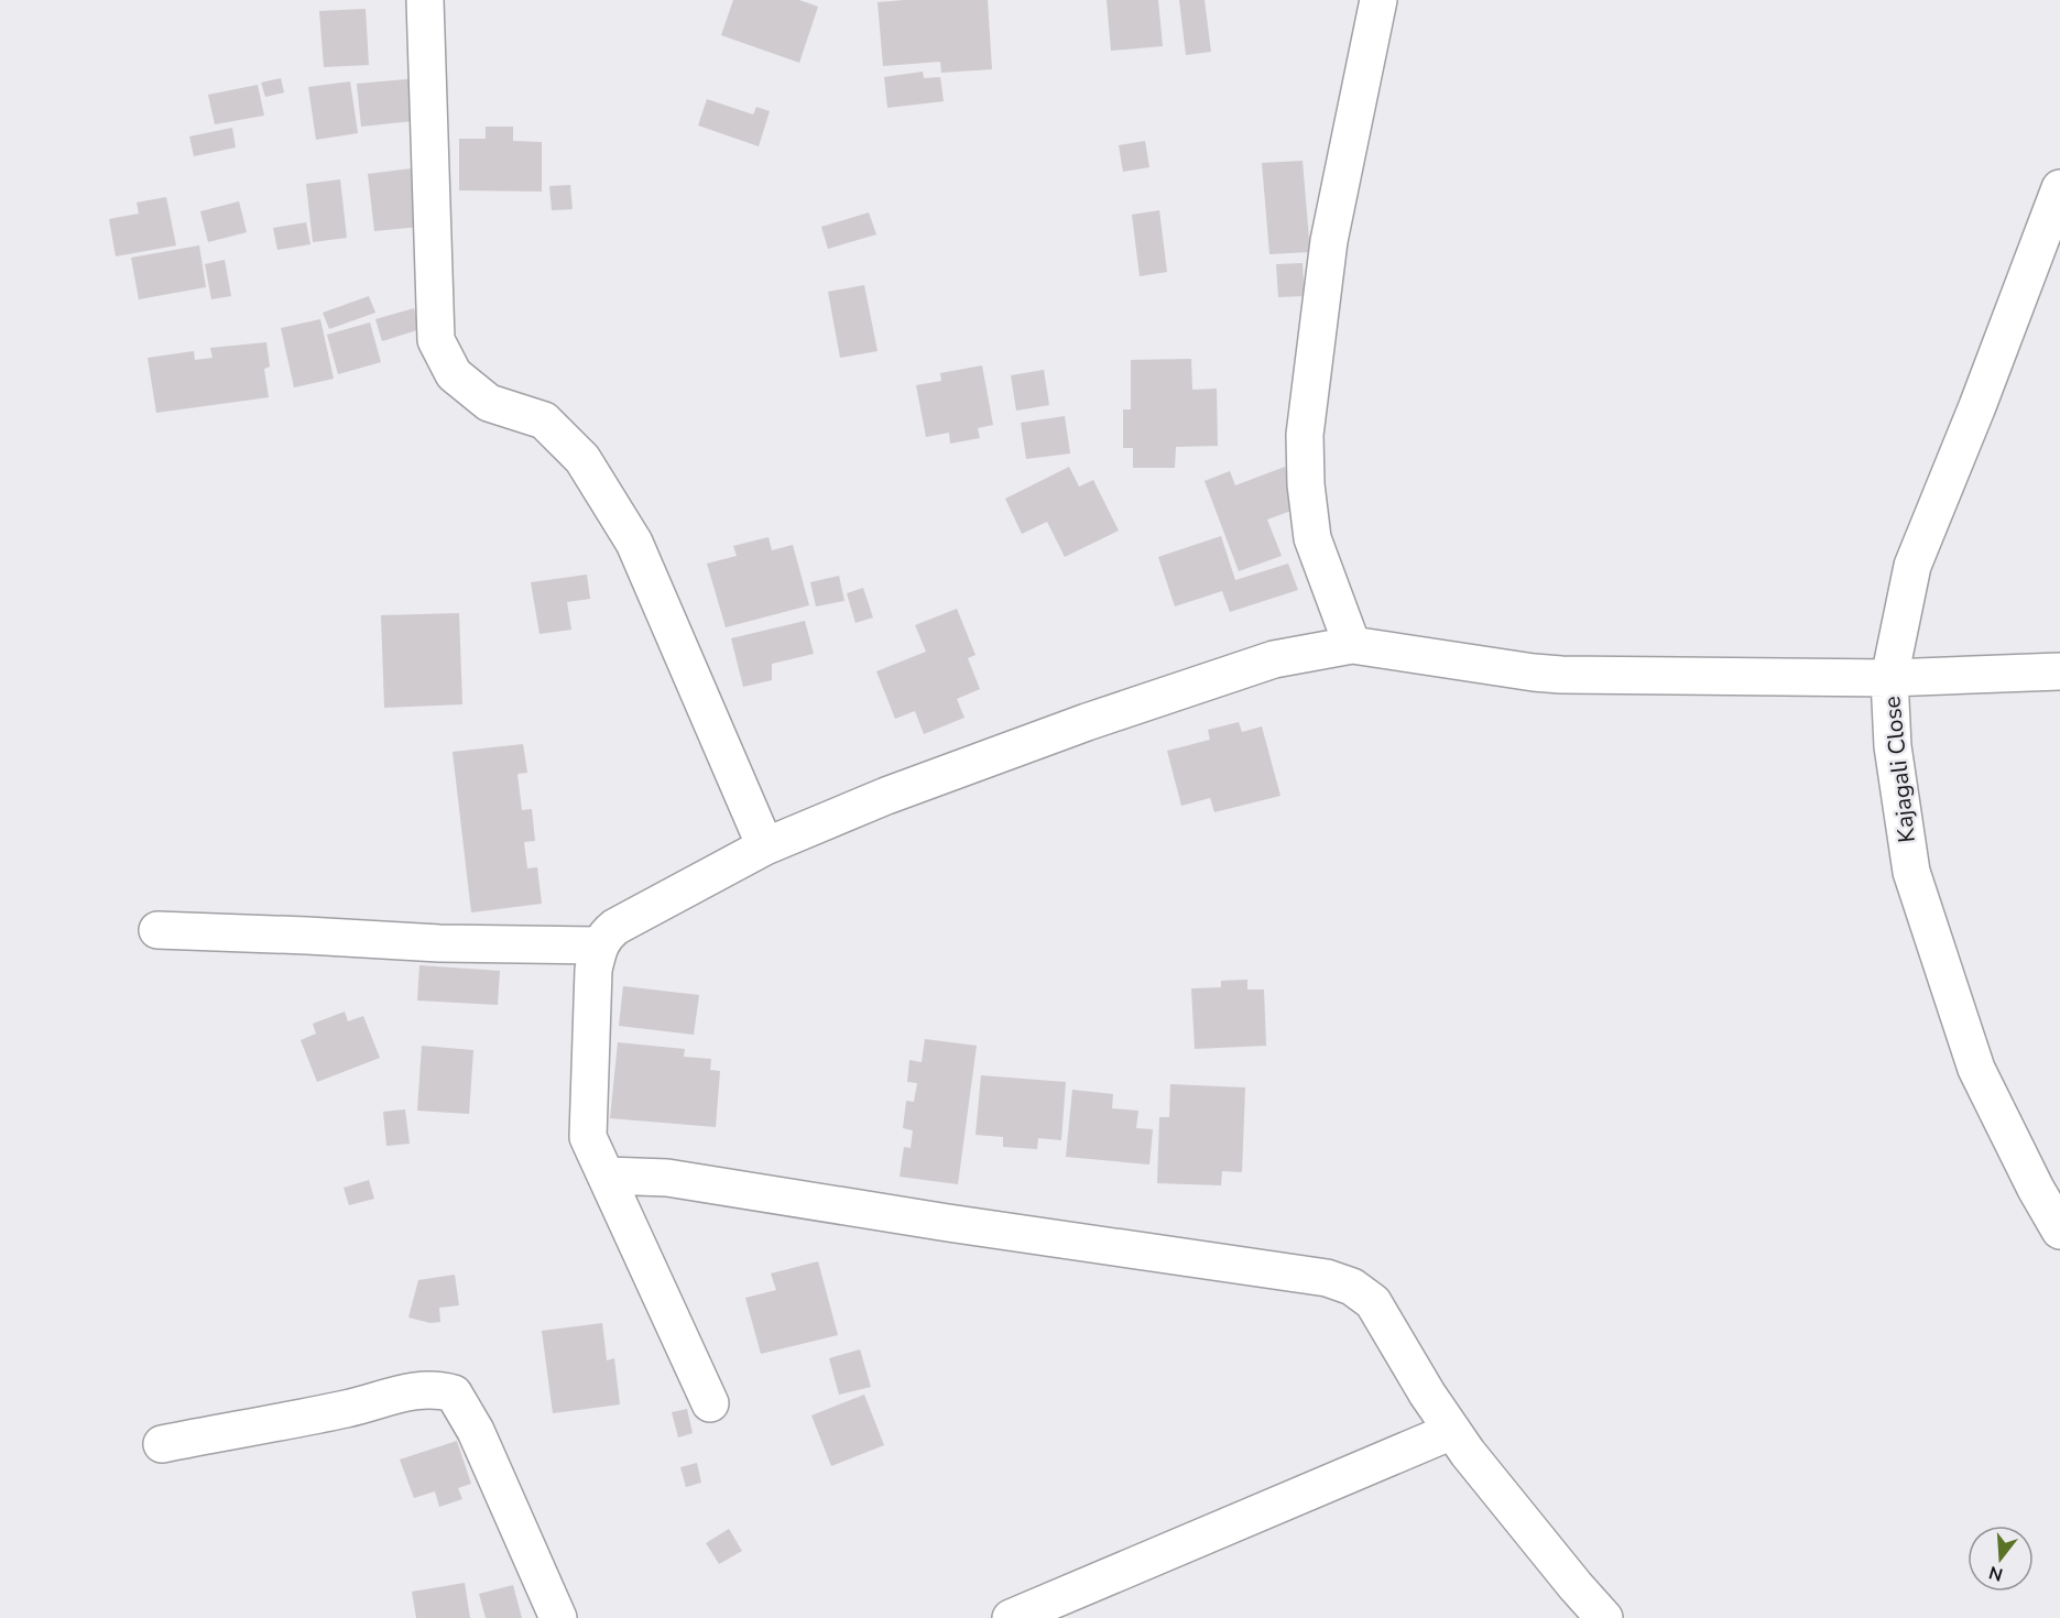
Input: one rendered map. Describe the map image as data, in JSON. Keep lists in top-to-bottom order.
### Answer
{
  "streets": {
    "street": ["Kajagali Close"]
  },
  "north": "bottom"
}
